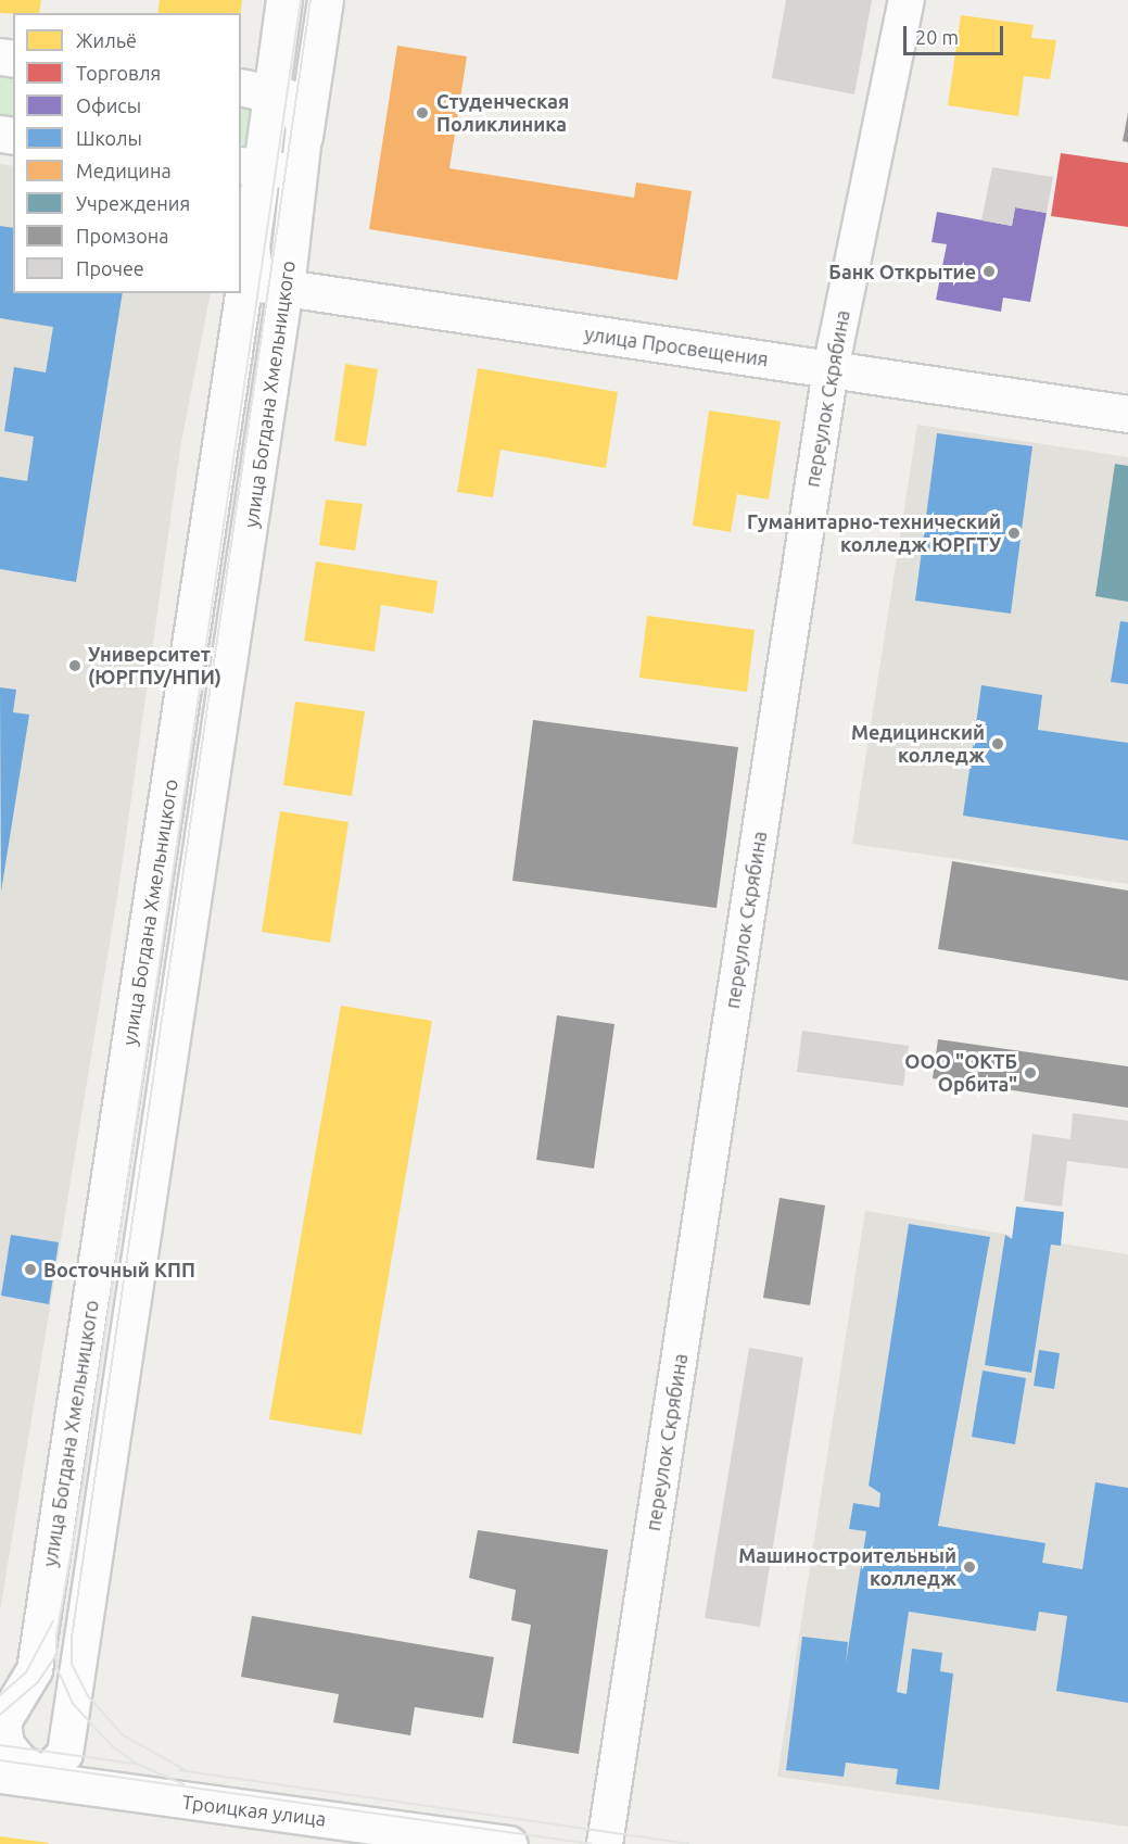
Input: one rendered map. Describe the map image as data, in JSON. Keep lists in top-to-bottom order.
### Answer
{
  "streets": {
    "street": [
      "улица Просвещения",
      "улица Богдана Хмельницкого",
      "переулок Скрябина",
      "Троицкая улица"
    ]
  },
  "crossings": [
    ["улица Просвещения", "улица Богдана Хмельницкого"],
    ["улица Просвещения", "переулок Скрябина"],
    ["улица Богдана Хмельницкого", "Троицкая улица"]
  ],
  "places": [
    "Студенческая Поликлиника",
    "Банк Открытие",
    "Гуманитарно-технический колледж ЮРГТУ",
    "Университет (ЮРГПУ/НПИ)",
    "Медицинский колледж",
    "ООО \"ОКТБ Орбита\"",
    "Восточный КПП",
    "Машиностроительный колледж"
  ],
  "legend": [
    "Жильё",
    "Торговля",
    "Офисы",
    "Школы",
    "Медицина",
    "Учреждения",
    "Промзона",
    "Прочее"
  ],
  "scale_bar": "20 m"
}
